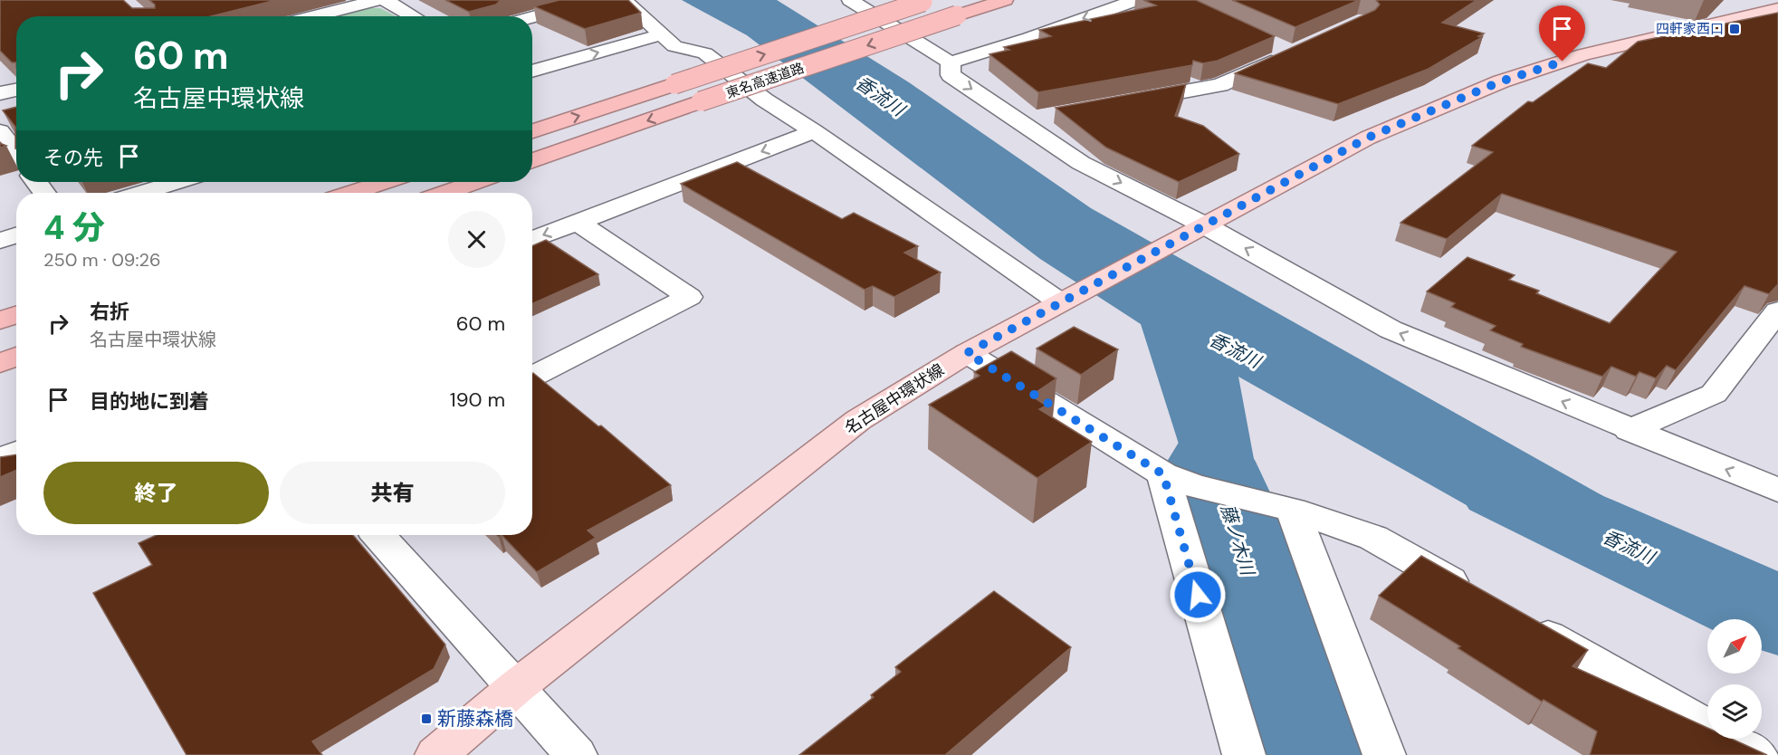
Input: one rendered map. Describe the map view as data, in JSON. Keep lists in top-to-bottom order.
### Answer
{
  "streets": {
    "highway": ["東名高速道路"],
    "main road": ["名古屋中環状線"]
  },
  "water": ["香流川", "藤ノ木川"],
  "places": {
    "transit": ["四軒家西口", "新藤森橋"]
  },
  "north": "top right",
  "page": {
    "turn": ["60 m", "名古屋中環状線"],
    "then": "その先",
    "heading": ["4 分", "250 m · 09:26"],
    "list": [
      {
        "name": "右折",
        "note": "名古屋中環状線",
        "value": "60 m"
      },
      {
        "name": "目的地に到着",
        "value": "190 m"
      }
    ],
    "buttons": ["終了", "共有"]
  }
}
